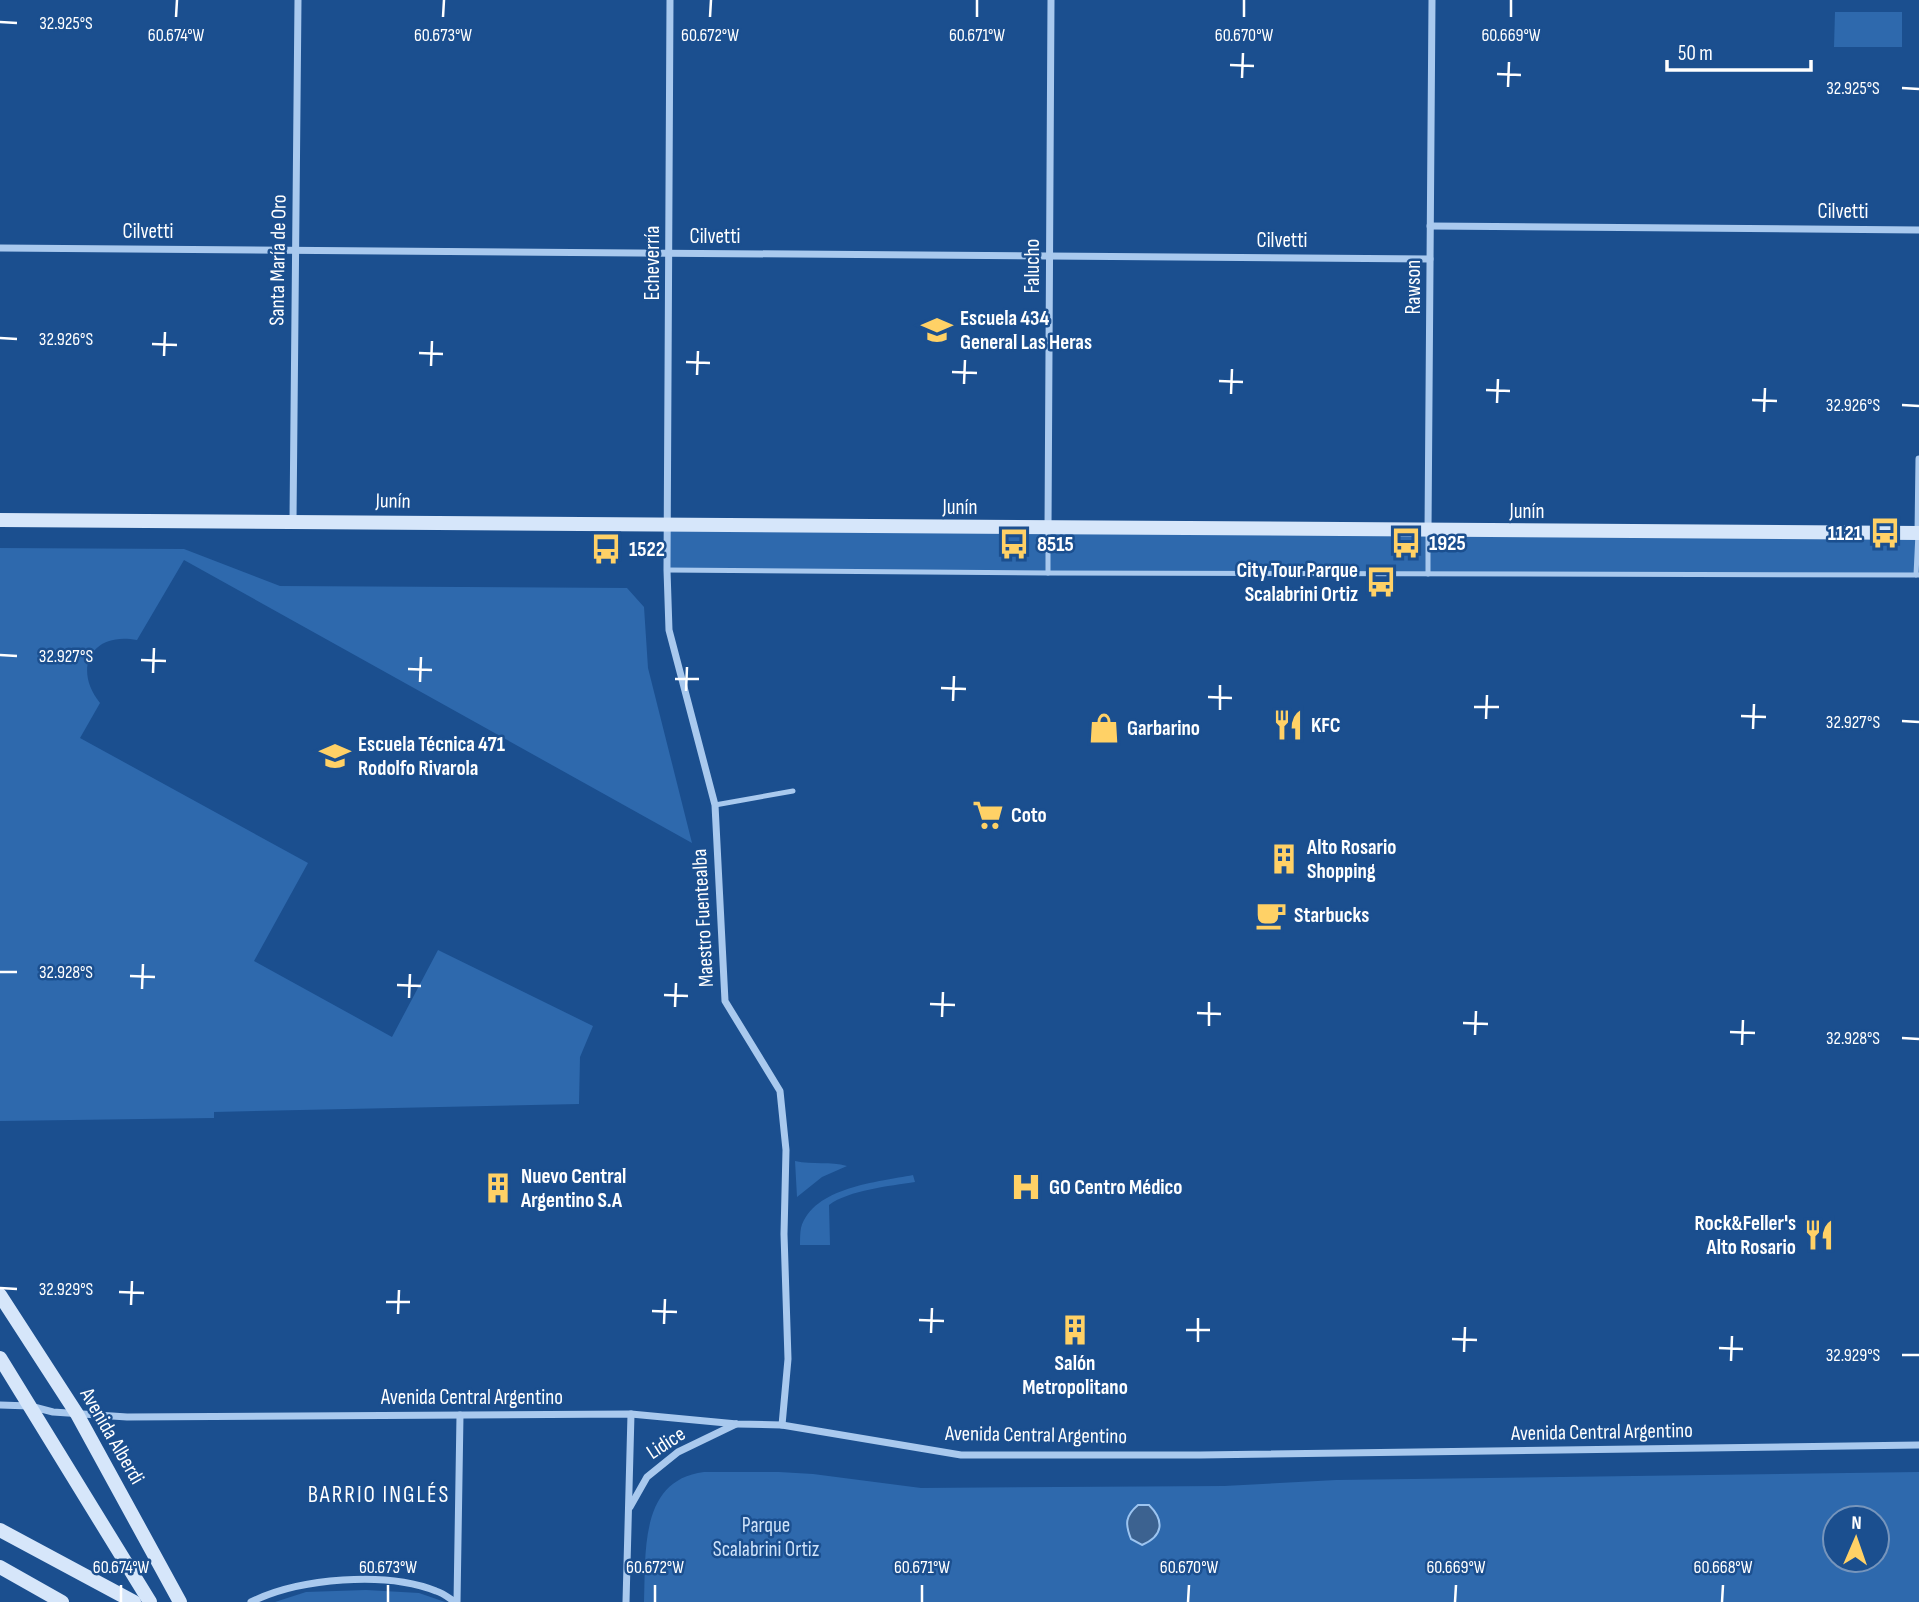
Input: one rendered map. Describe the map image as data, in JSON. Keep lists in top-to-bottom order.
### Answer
{
  "streets": {
    "main road": ["Junín", "Avenida Alberdi"],
    "street": [
      "Cilvetti",
      "Santa María de Oro",
      "Echeverría",
      "Falucho",
      "Rawson",
      "Maestro Fuentealba",
      "Avenida Central Argentino",
      "Lidice"
    ]
  },
  "crossings": [
    ["Cilvetti", "Santa María de Oro"],
    ["Cilvetti", "Echeverría"],
    ["Cilvetti", "Falucho"],
    ["Cilvetti", "Rawson"],
    ["Santa María de Oro", "Junín"],
    ["Echeverría", "Junín"],
    ["Echeverría", "Maestro Fuentealba"],
    ["Falucho", "Junín"],
    ["Rawson", "Junín"],
    ["Junín", "Maestro Fuentealba"],
    ["Maestro Fuentealba", "Avenida Central Argentino"],
    ["Avenida Central Argentino", "Avenida Alberdi"],
    ["Avenida Central Argentino", "Lidice"]
  ],
  "districts": ["BARRIO INGLÉS"],
  "parks": ["Parque Scalabrini Ortiz"],
  "places": {
    "school or university": ["Escuela 434 General Las Heras", "Escuela Técnica 471 Rodolfo Rivarola"],
    "bus stop": [
      "1121",
      "1925",
      "8515",
      "1522",
      "City Tour Parque Scalabrini Ortiz"
    ],
    "restaurant": ["KFC", "Rock&Feller's Alto Rosario"],
    "shop": ["Garbarino"],
    "supermarket": ["Coto"],
    "building": ["Alto Rosario Shopping", "Nuevo Central Argentino S.A", "Salón Metropolitano"],
    "cafe": ["Starbucks"],
    "hospital": ["GO Centro Médico"]
  },
  "scale_bar": "50 m",
  "north": "top",
  "coordinates": [
    "32.925°S",
    "60.674°W",
    "60.673°W",
    "60.672°W",
    "60.671°W",
    "60.670°W",
    "60.669°W",
    "32.926°S",
    "32.927°S",
    "32.928°S",
    "32.929°S",
    "60.668°W"
  ]
}
